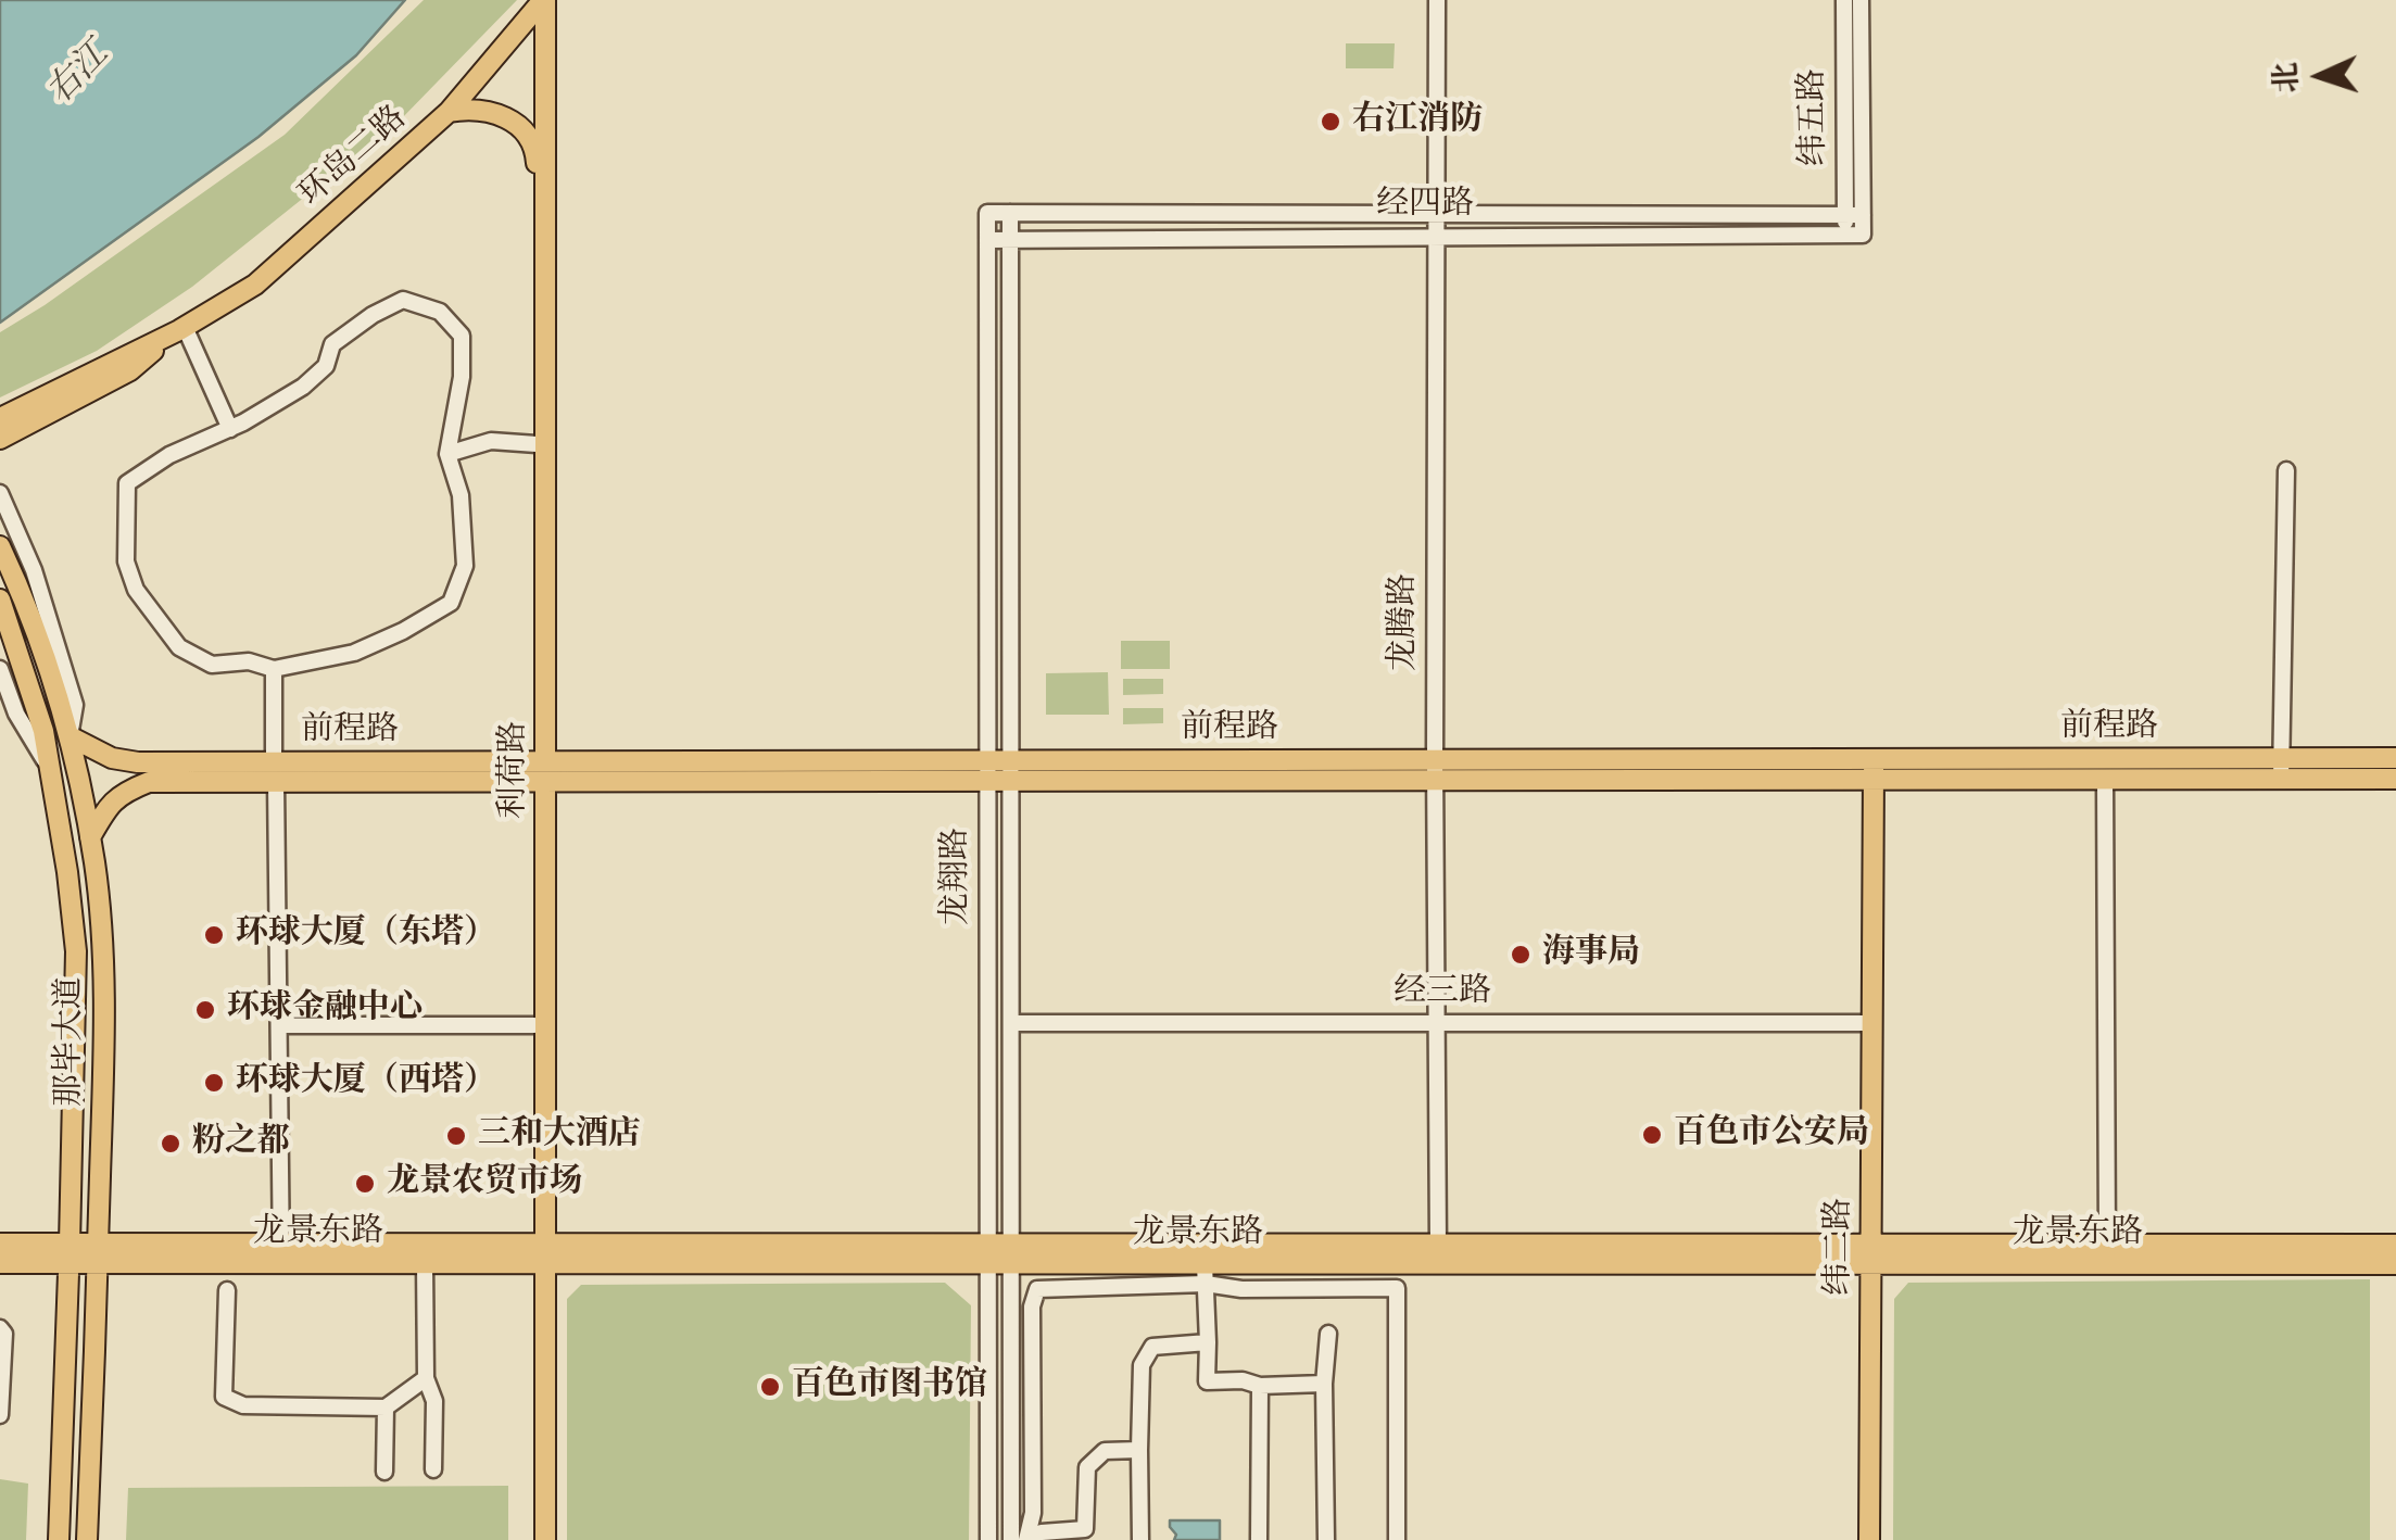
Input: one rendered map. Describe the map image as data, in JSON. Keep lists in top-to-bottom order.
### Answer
{
  "streets": {
    "main road": [
      "环岛二路",
      "前程路",
      "利荷路",
      "那毕大道",
      "龙景东路",
      "纬二路"
    ],
    "street": [
      "纬五路",
      "经四路",
      "龙腾路",
      "龙翔路",
      "经三路"
    ]
  },
  "crossings": [
    ["纬五路", "经四路"],
    ["环岛二路", "利荷路"],
    ["经四路", "龙腾路"],
    ["经四路", "龙翔路"],
    ["龙腾路", "前程路"],
    ["龙腾路", "经三路"],
    ["龙腾路", "龙景东路"],
    ["前程路", "利荷路"],
    ["前程路", "龙翔路"],
    ["前程路", "那毕大道"],
    ["前程路", "纬二路"],
    ["利荷路", "龙景东路"],
    ["龙翔路", "经三路"],
    ["龙翔路", "龙景东路"],
    ["经三路", "纬二路"],
    ["那毕大道", "龙景东路"],
    ["龙景东路", "纬二路"]
  ],
  "water": ["右江"],
  "places": [
    "右江消防",
    "环球大厦（东塔）",
    "海事局",
    "环球金融中心",
    "环球大厦（西塔）",
    "百色市公安局",
    "三和大酒店",
    "粉之都",
    "龙景农贸市场",
    "百色市图书馆"
  ],
  "north": "left"
}
